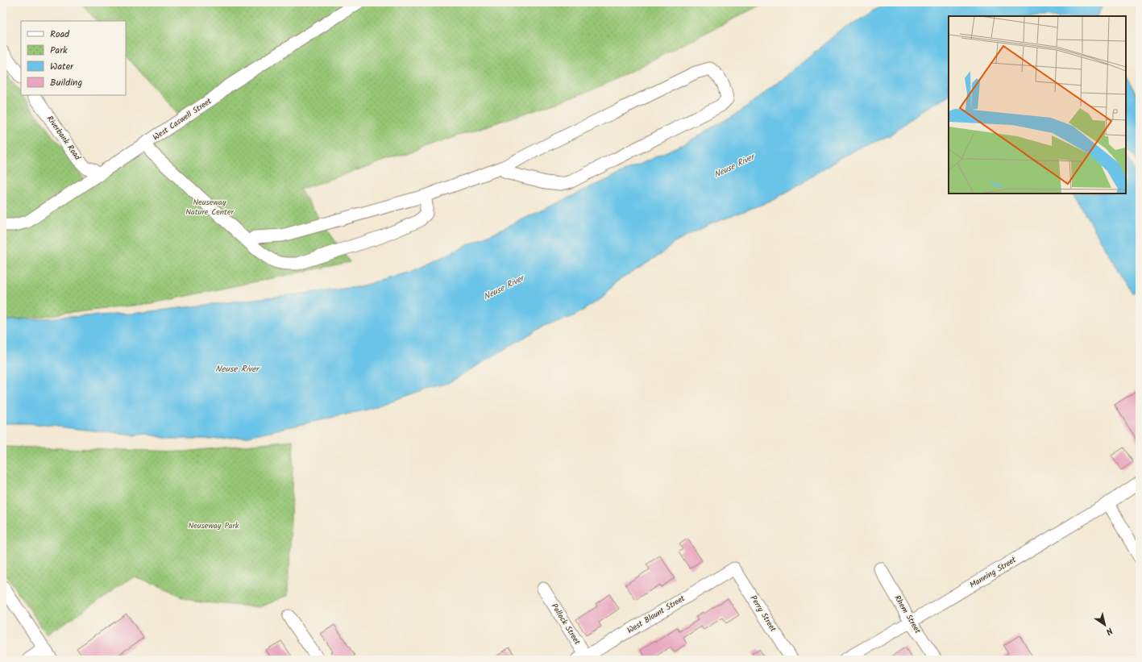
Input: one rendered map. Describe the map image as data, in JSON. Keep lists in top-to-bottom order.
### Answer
{
  "streets": {
    "street": [
      "West Caswell Street",
      "Riverbank Road",
      "Manning Street",
      "Perry Street",
      "West Blount Street",
      "Rhem Street",
      "Pollock Street"
    ]
  },
  "crossings": [
    ["West Caswell Street", "Riverbank Road"],
    ["Manning Street", "Rhem Street"],
    ["Perry Street", "West Blount Street"],
    ["West Blount Street", "Pollock Street"]
  ],
  "water": ["Neuse River"],
  "parks": ["Neuseway Nature Center", "Neuseway Park"],
  "legend": [
    "Road",
    "Park",
    "Water",
    "Building"
  ],
  "north": "bottom right"
}
